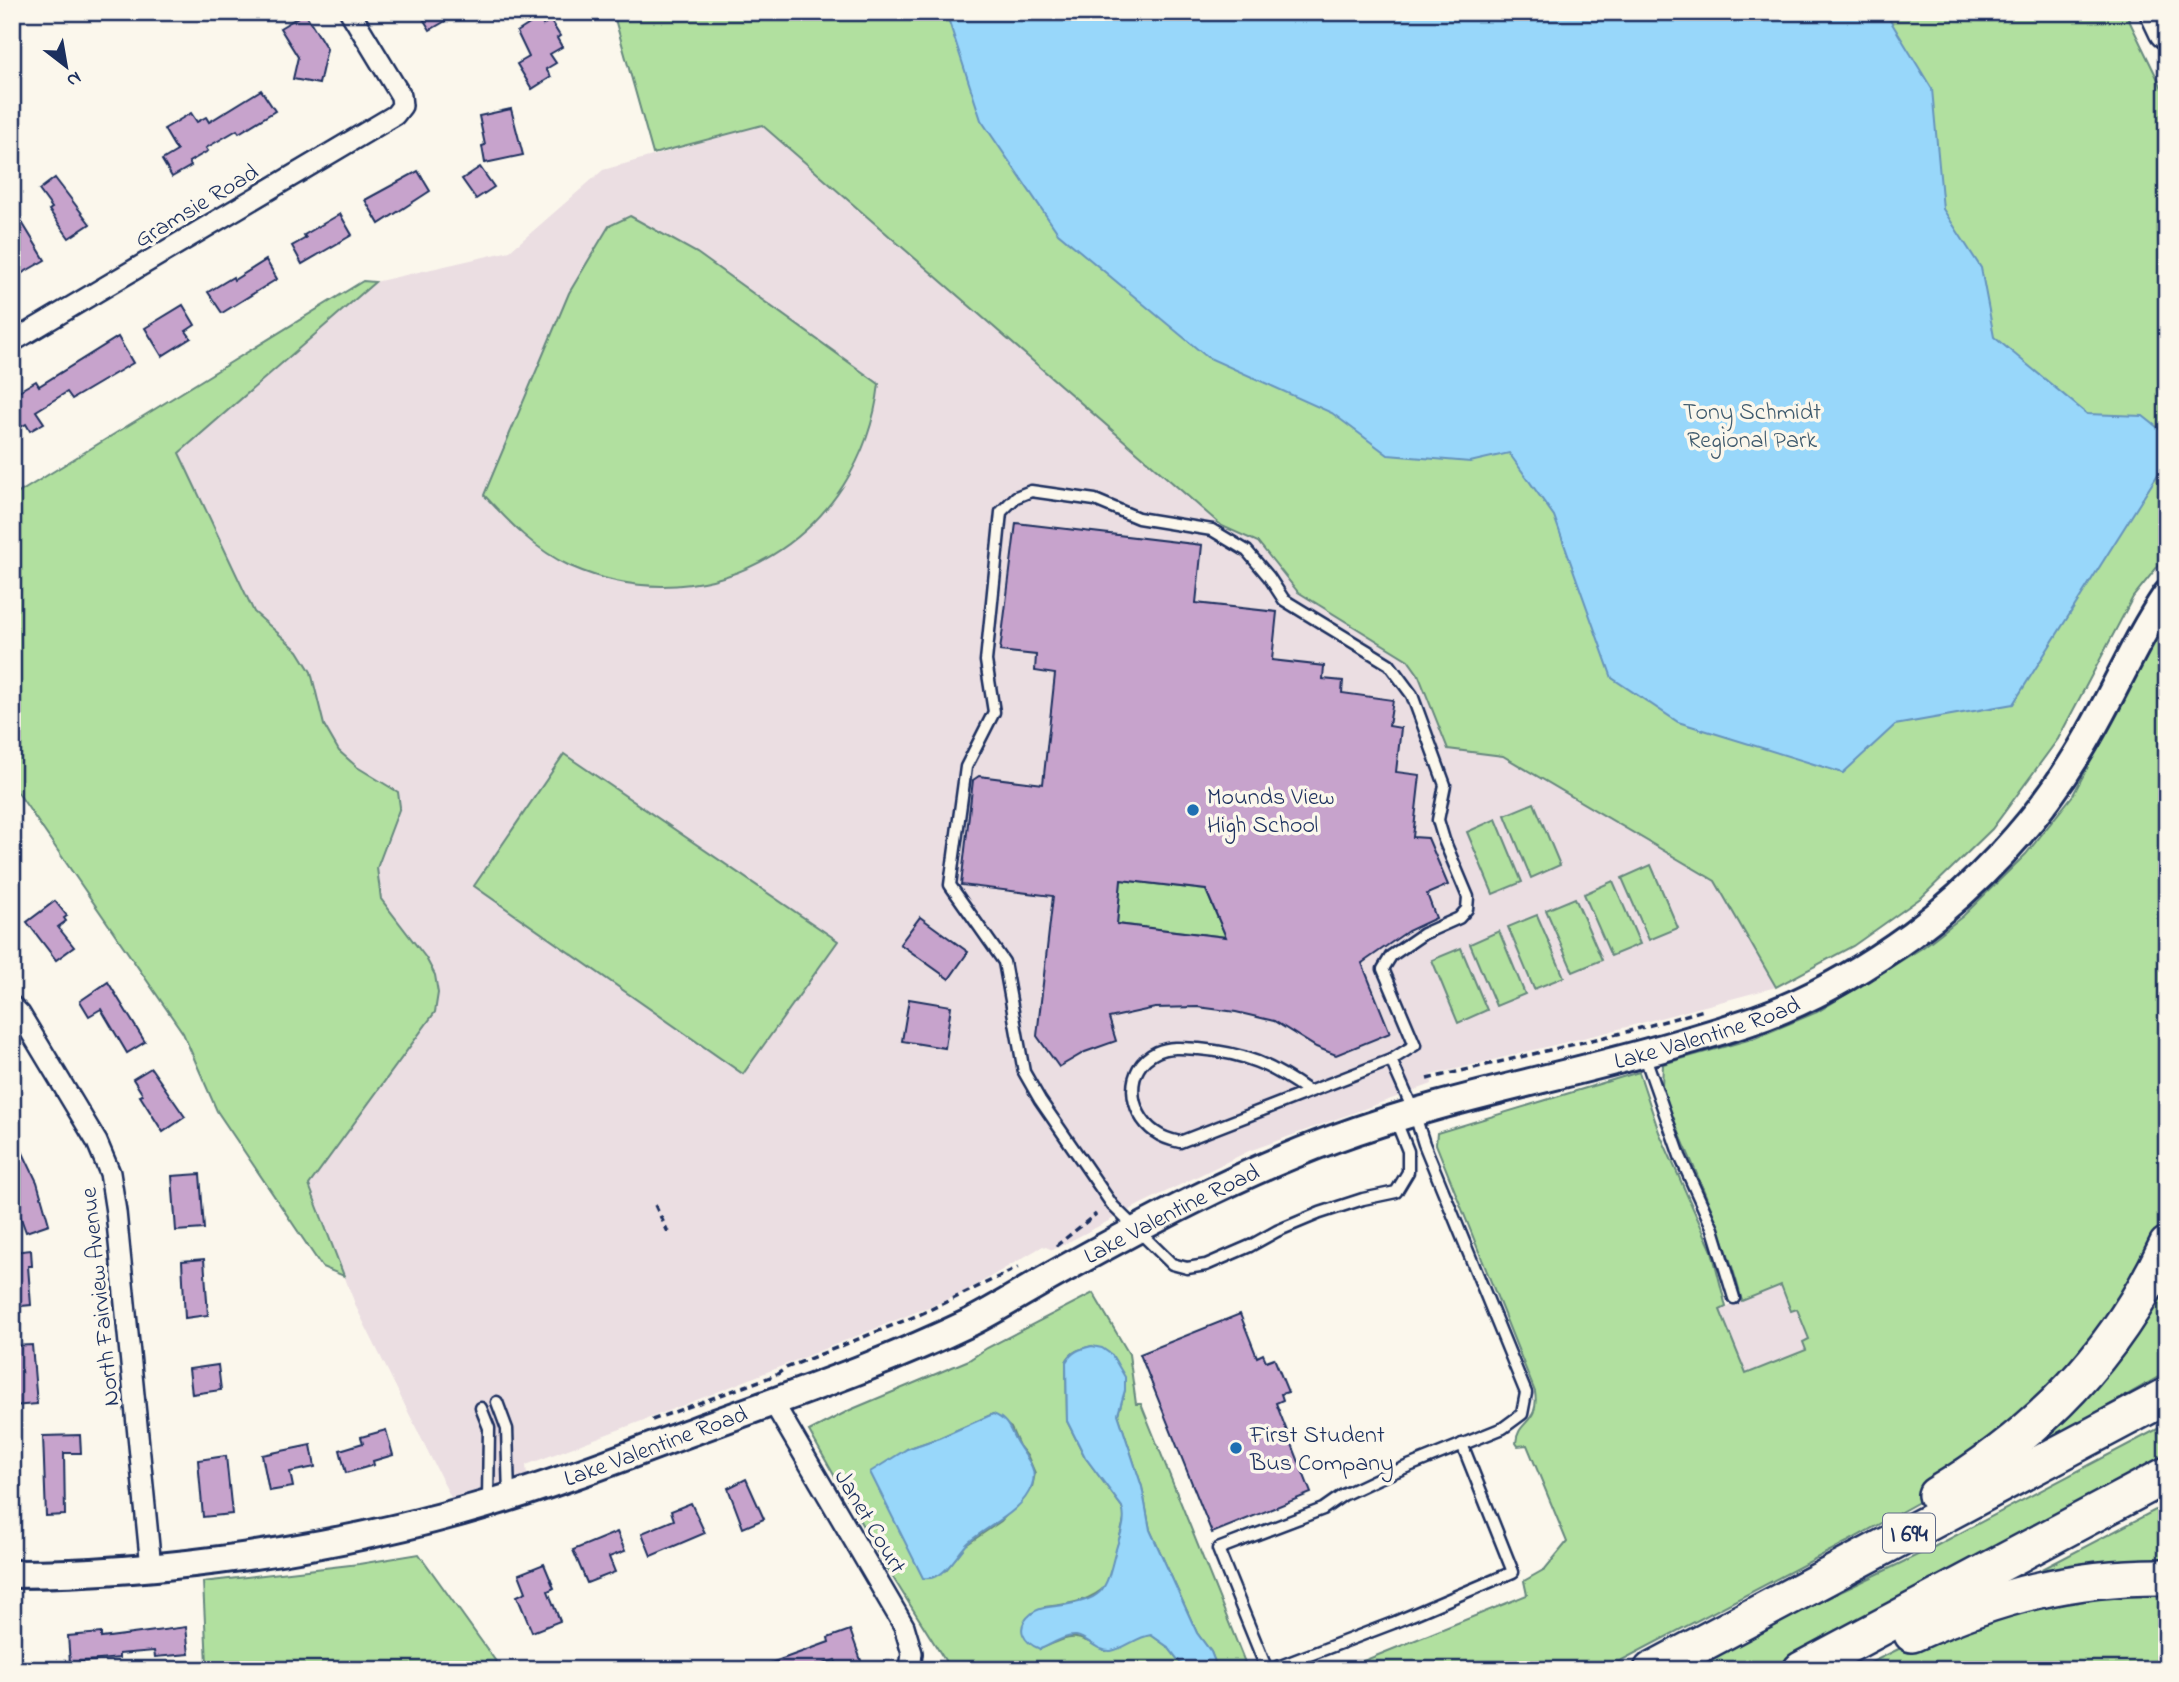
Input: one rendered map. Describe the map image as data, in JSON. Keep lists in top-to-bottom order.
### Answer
{
  "streets": {
    "highway": ["I 694"],
    "street": [
      "Gramsie Road",
      "Lake Valentine Road",
      "North Fairview Avenue",
      "Janet Court"
    ]
  },
  "crossings": [
    ["Lake Valentine Road", "North Fairview Avenue"],
    ["Lake Valentine Road", "Janet Court"]
  ],
  "parks": ["Tony Schmidt Regional Park"],
  "places": ["Mounds View High School", "First Student Bus Company"],
  "north": "bottom right"
}
